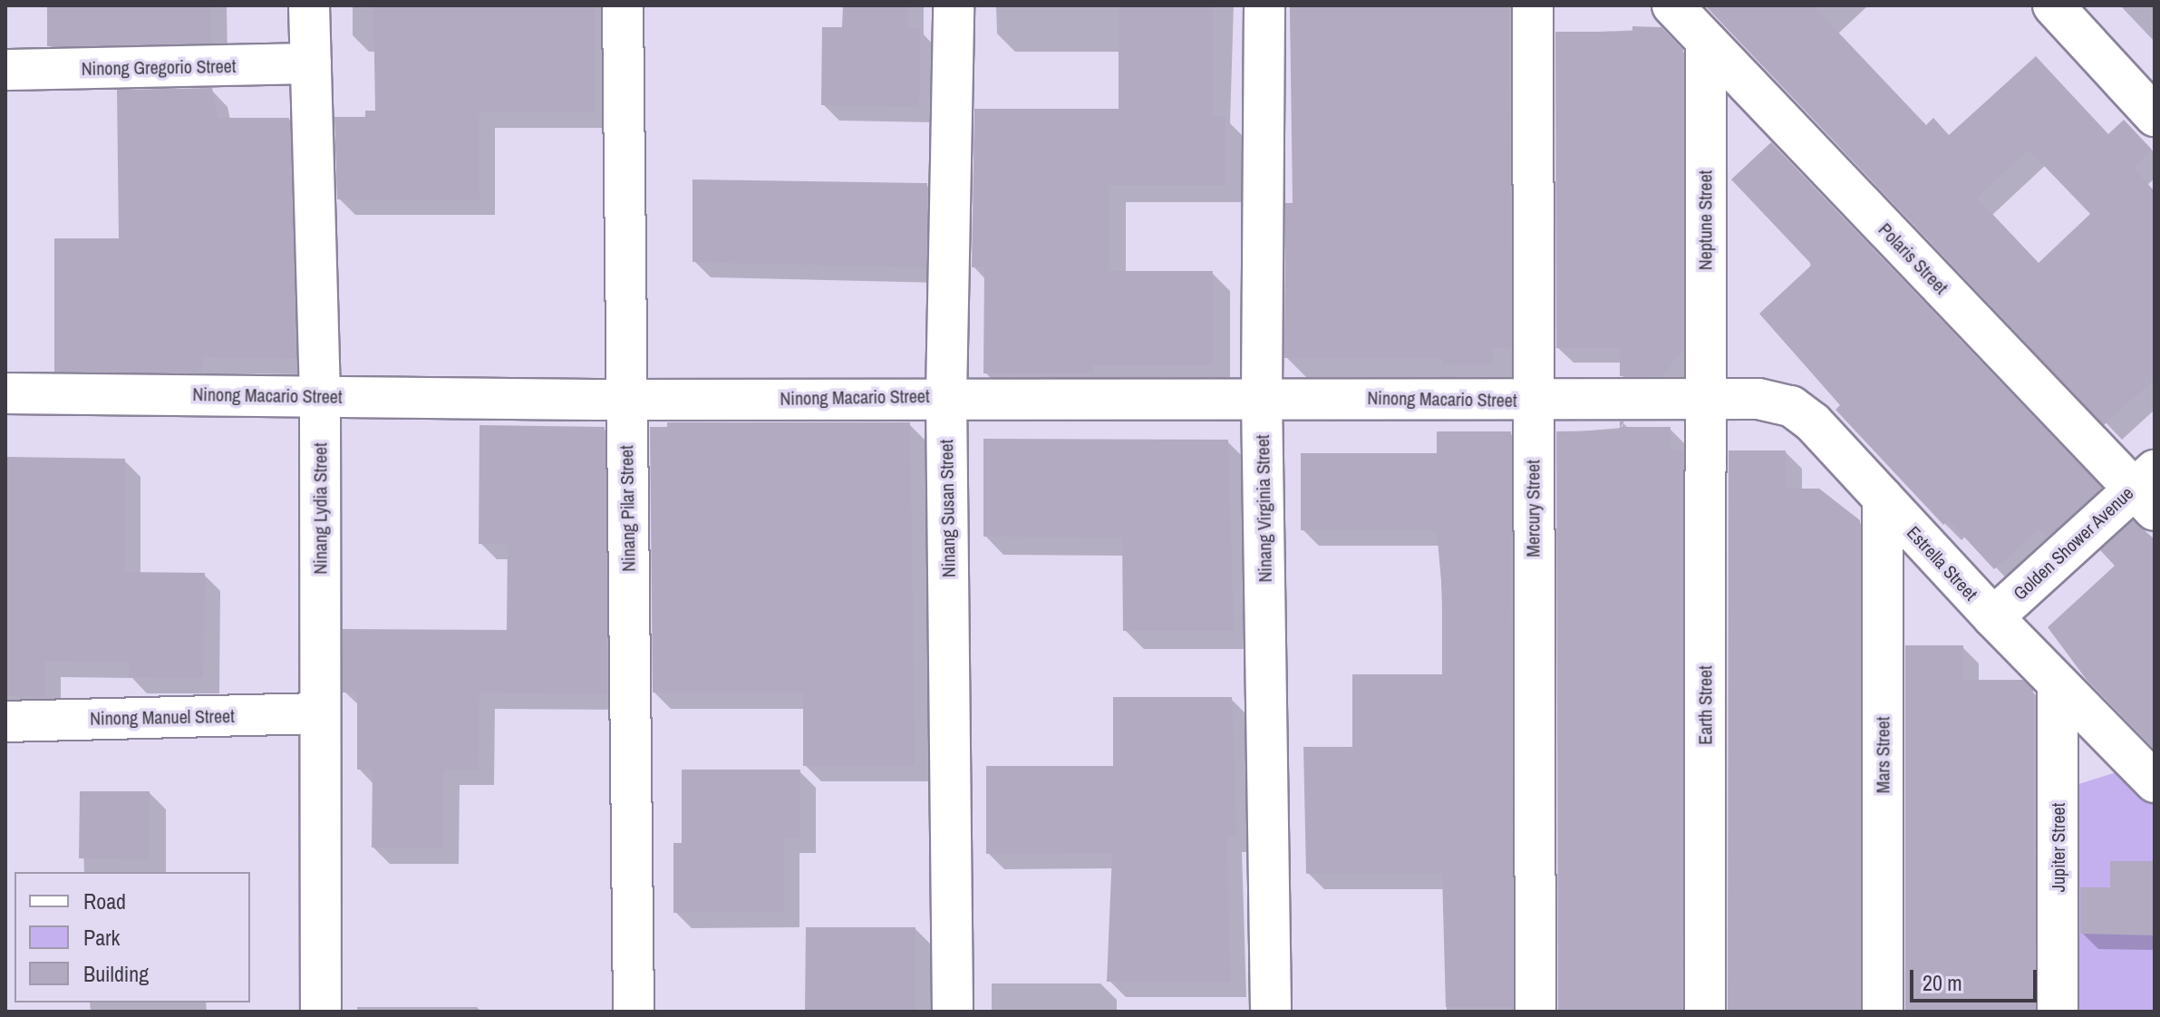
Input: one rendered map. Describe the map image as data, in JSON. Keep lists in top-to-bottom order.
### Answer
{
  "streets": {
    "street": [
      "Ninong Gregorio Street",
      "Neptune Street",
      "Polaris Street",
      "Ninong Macario Street",
      "Ninang Lydia Street",
      "Ninang Pilar Street",
      "Ninang Susan Street",
      "Ninang Virginia Street",
      "Mercury Street",
      "Golden Shower Avenue",
      "Estrella Street",
      "Earth Street",
      "Ninong Manuel Street",
      "Mars Street",
      "Jupiter Street"
    ]
  },
  "crossings": [
    ["Ninong Gregorio Street", "Ninang Lydia Street"],
    ["Neptune Street", "Polaris Street"],
    ["Neptune Street", "Ninong Macario Street"],
    ["Neptune Street", "Estrella Street"],
    ["Neptune Street", "Earth Street"],
    ["Polaris Street", "Golden Shower Avenue"],
    ["Ninong Macario Street", "Ninang Lydia Street"],
    ["Ninong Macario Street", "Ninang Pilar Street"],
    ["Ninong Macario Street", "Ninang Susan Street"],
    ["Ninong Macario Street", "Ninang Virginia Street"],
    ["Ninong Macario Street", "Mercury Street"],
    ["Ninong Macario Street", "Estrella Street"],
    ["Ninong Macario Street", "Earth Street"],
    ["Ninang Lydia Street", "Ninong Manuel Street"],
    ["Golden Shower Avenue", "Estrella Street"],
    ["Estrella Street", "Earth Street"],
    ["Estrella Street", "Mars Street"],
    ["Estrella Street", "Jupiter Street"]
  ],
  "legend": ["Road", "Park", "Building"],
  "scale_bar": "20 m"
}
